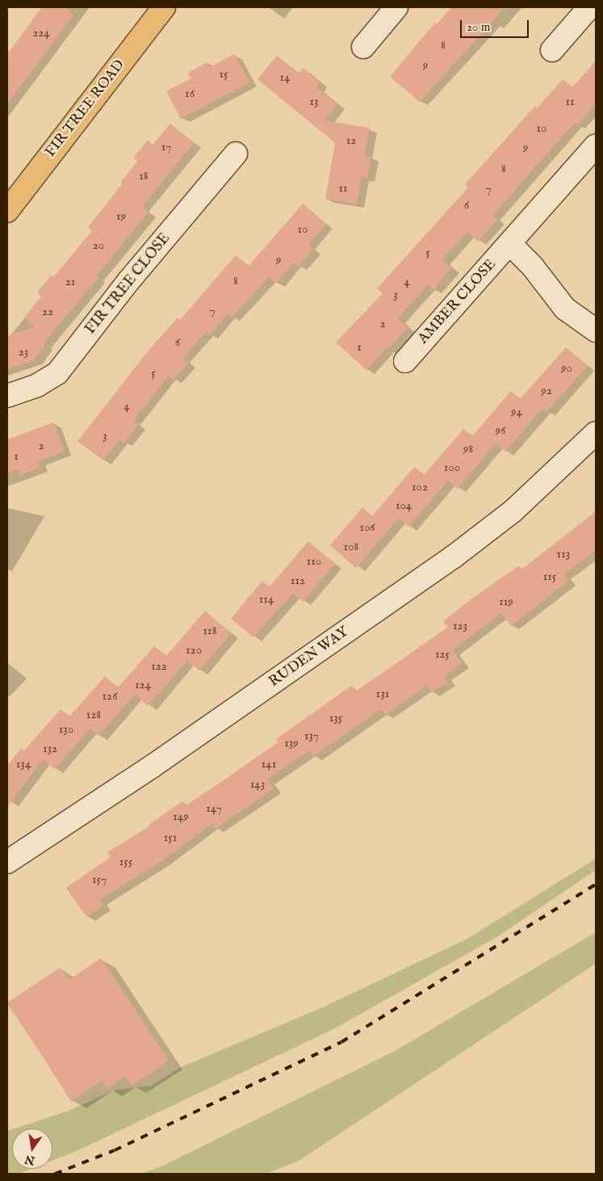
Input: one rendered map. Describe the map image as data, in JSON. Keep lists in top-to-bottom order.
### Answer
{
  "streets": {
    "main road": ["FIR TREE ROAD"],
    "street": ["FIR TREE CLOSE", "AMBER CLOSE", "RUDEN WAY"]
  },
  "house_numbers": [
    "224",
    "8",
    "9",
    "15",
    "14",
    "16",
    "13",
    "11",
    "10",
    "12",
    "17",
    "9",
    "8",
    "18",
    "11",
    "7",
    "6",
    "19",
    "10",
    "20",
    "5",
    "9",
    "8",
    "21",
    "4",
    "3",
    "7",
    "22",
    "2",
    "6",
    "1",
    "23",
    "90",
    "5",
    "92",
    "4",
    "94",
    "96",
    "3",
    "2",
    "98",
    "1",
    "100",
    "102",
    "104",
    "106",
    "108",
    "113",
    "110",
    "115",
    "112",
    "114",
    "119",
    "123",
    "118",
    "120",
    "125",
    "122",
    "124",
    "131",
    "126",
    "128",
    "135",
    "130",
    "137",
    "139",
    "132",
    "134",
    "141",
    "143",
    "147",
    "149",
    "151",
    "155",
    "157"
  ],
  "scale_bar": "20 m",
  "north": "bottom"
}
